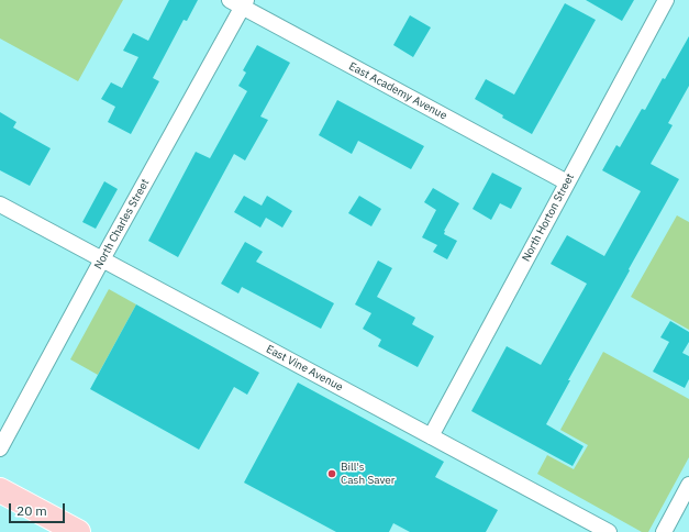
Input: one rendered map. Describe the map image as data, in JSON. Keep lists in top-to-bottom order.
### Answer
{
  "streets": {
    "street": [
      "East Academy Avenue",
      "North Horton Street",
      "North Charles Street",
      "East Vine Avenue"
    ]
  },
  "crossings": [
    ["East Academy Avenue", "North Horton Street"],
    ["East Academy Avenue", "North Charles Street"],
    ["North Horton Street", "East Vine Avenue"],
    ["North Charles Street", "East Vine Avenue"]
  ],
  "places": ["Bill's Cash Saver"],
  "scale_bar": "20 m"
}
